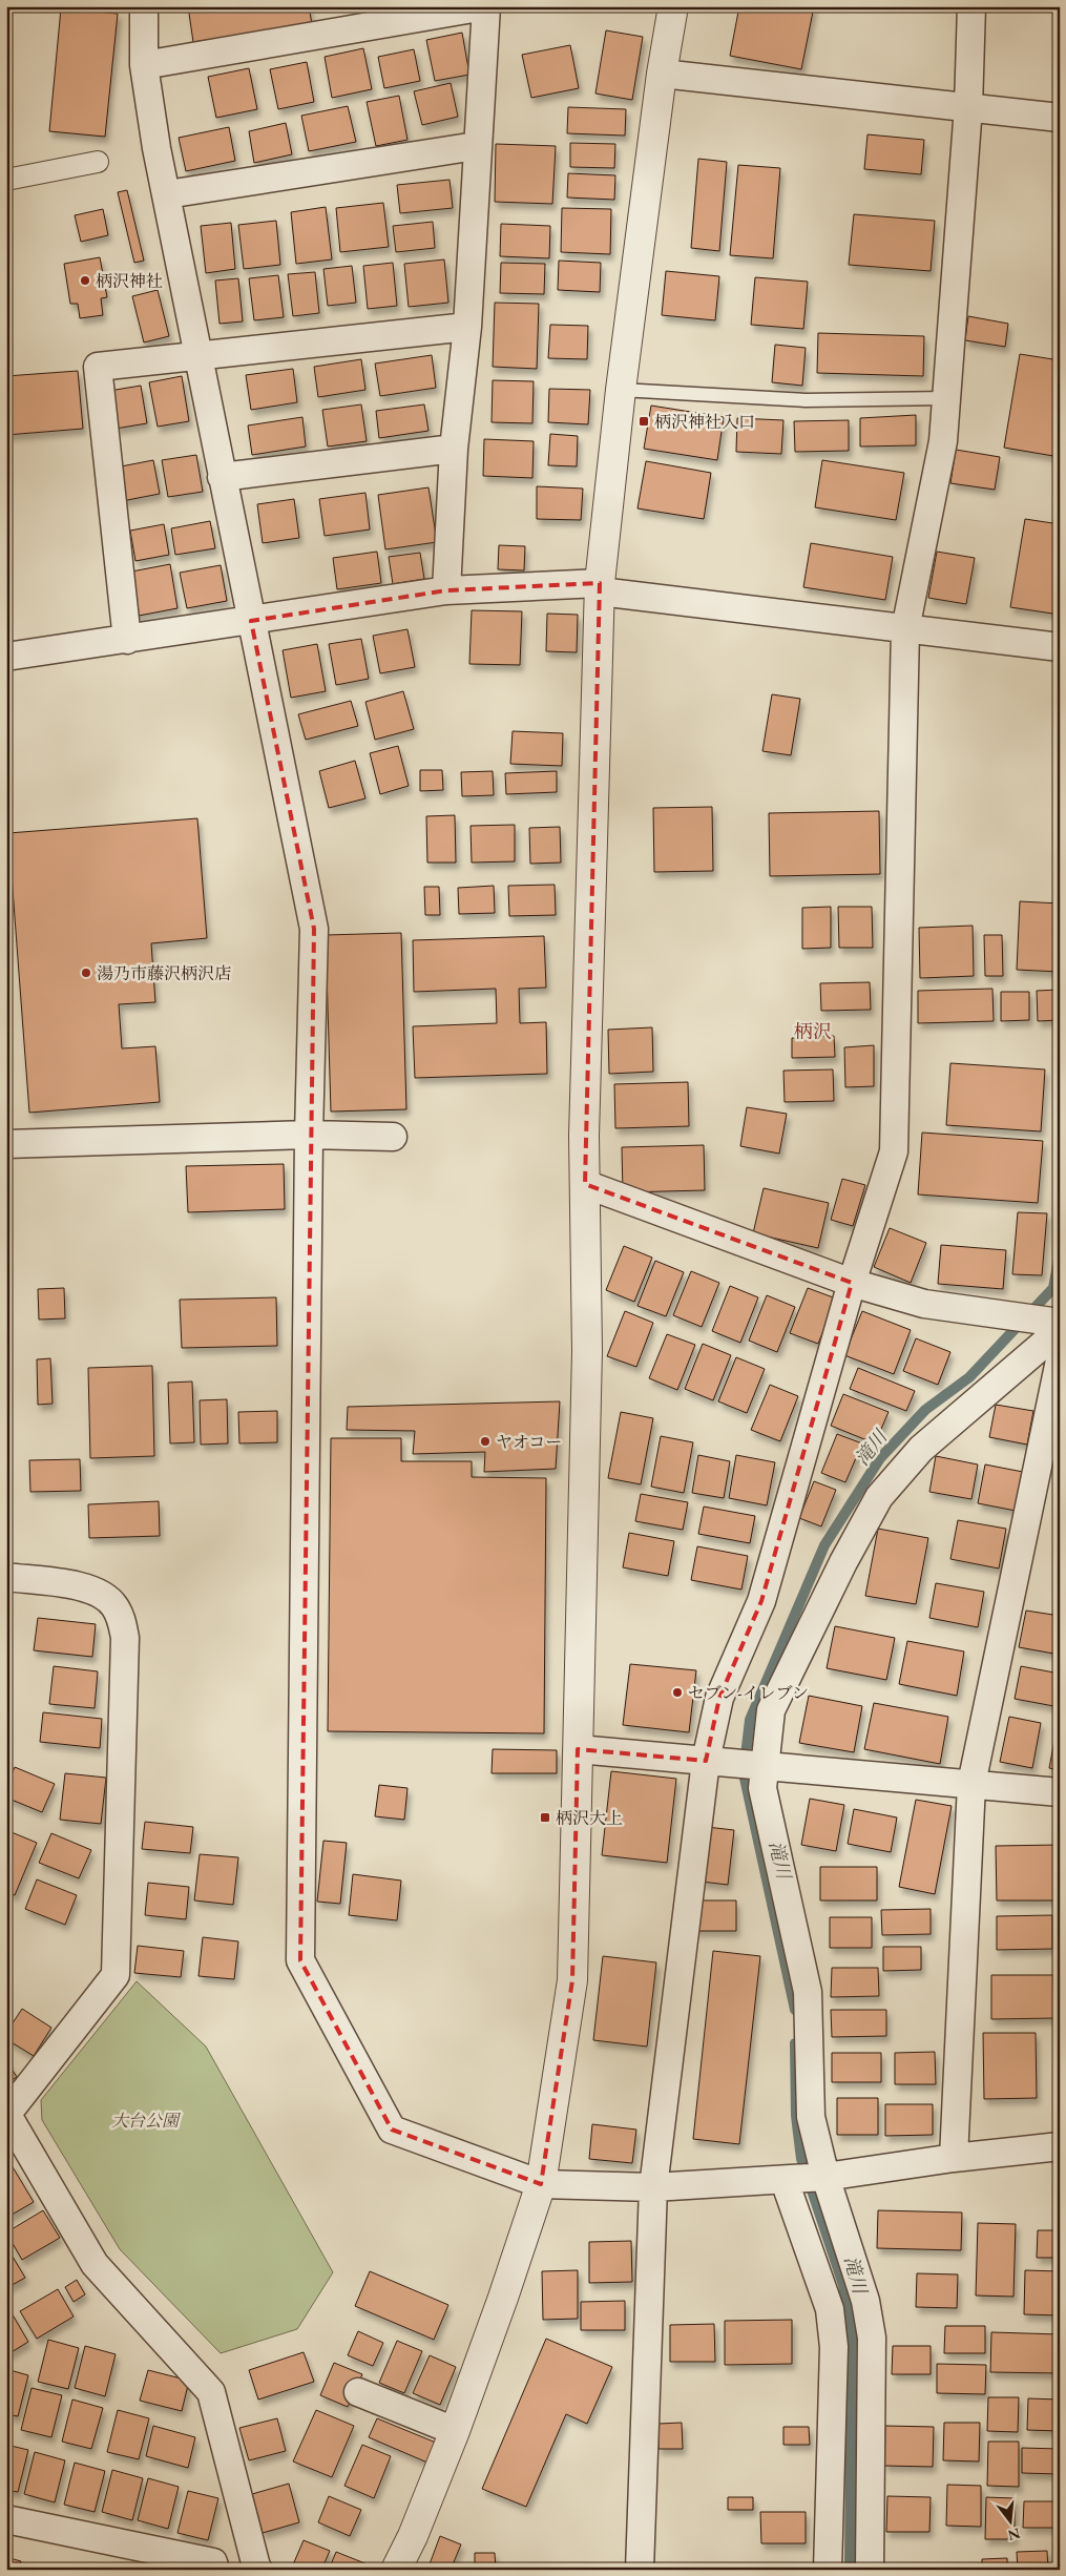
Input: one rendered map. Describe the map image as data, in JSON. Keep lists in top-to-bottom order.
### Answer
{
  "districts": ["柄沢"],
  "water": ["滝川"],
  "parks": ["大台公園"],
  "places": {
    "other": [
      "柄沢神社",
      "湯乃市藤沢柄沢店",
      "ヤオコー",
      "セブン-イレブン"
    ],
    "transit": ["柄沢神社入口", "柄沢大上"]
  },
  "north": "bottom"
}
